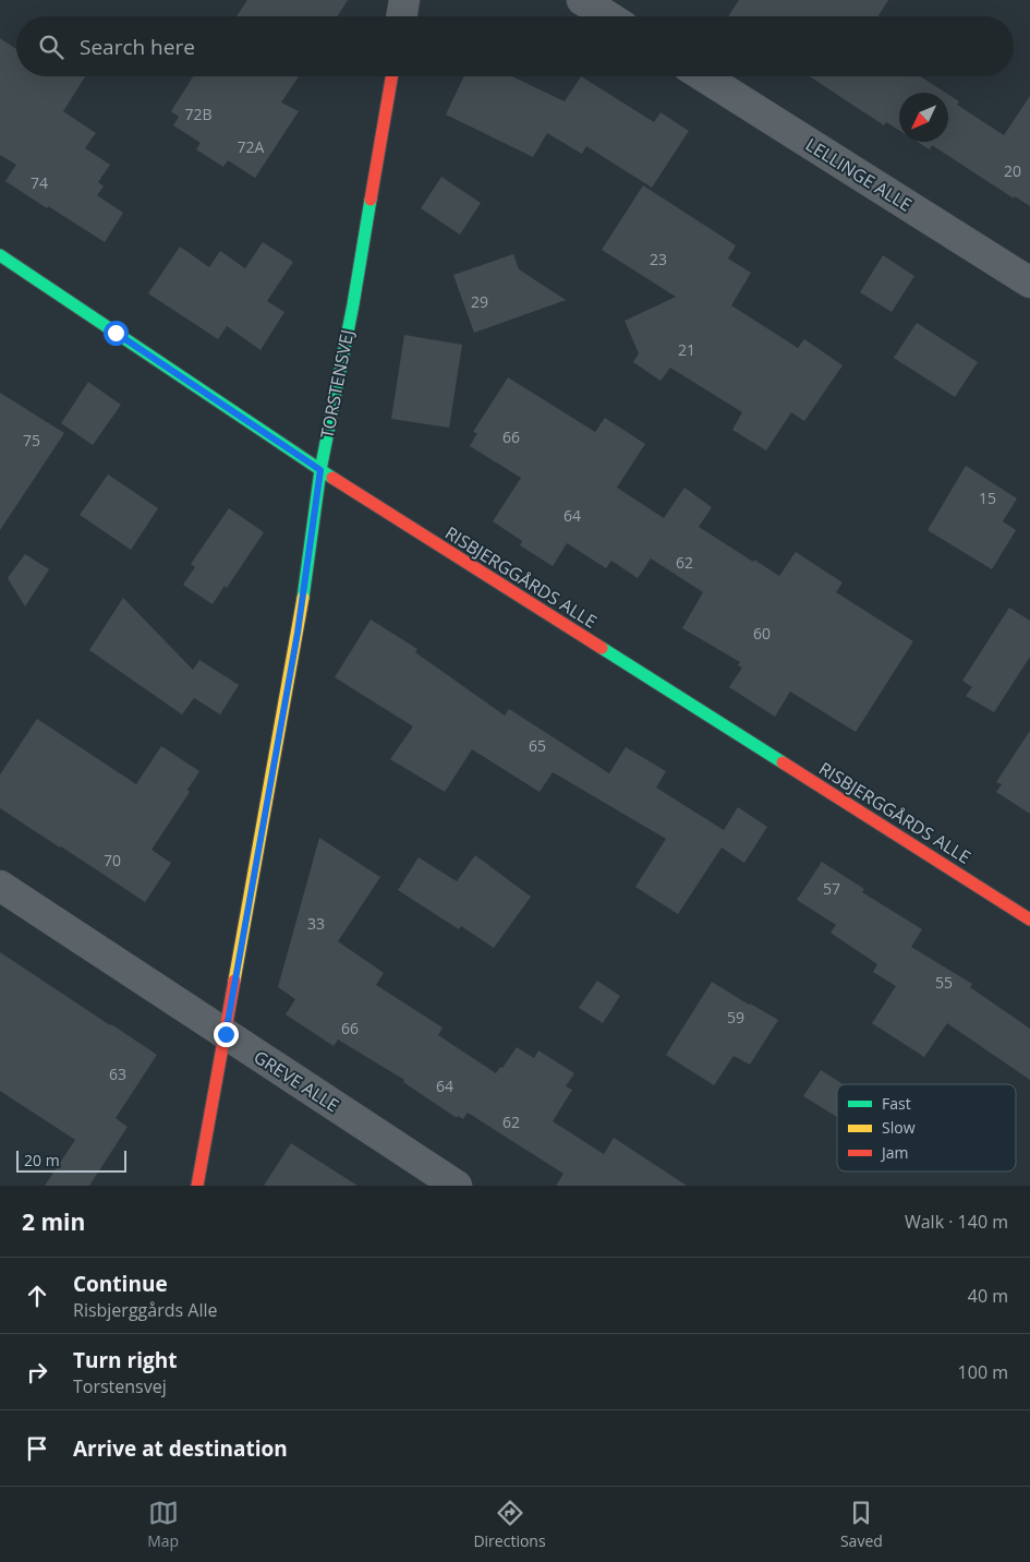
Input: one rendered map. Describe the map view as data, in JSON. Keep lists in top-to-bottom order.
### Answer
{
  "streets": {
    "street": [
      "LELLINGE ALLE",
      "TORSTENSVEJ",
      "RISBJERGGÅRDS ALLE",
      "GREVE ALLE"
    ]
  },
  "crossings": [
    ["TORSTENSVEJ", "RISBJERGGÅRDS ALLE"],
    ["TORSTENSVEJ", "GREVE ALLE"]
  ],
  "house_numbers": [
    "72B",
    "72A",
    "20",
    "74",
    "23",
    "29",
    "21",
    "66",
    "75",
    "15",
    "64",
    "62",
    "60",
    "65",
    "70",
    "57",
    "33",
    "55",
    "59",
    "66",
    "63",
    "64",
    "62"
  ],
  "legend": ["Fast", "Slow", "Jam"],
  "scale_bar": "20 m",
  "north": "bottom left",
  "page": {
    "search": "Search here",
    "scale": "20 m",
    "heading": ["2 min", "Walk · 140 m"],
    "list": [
      ["Continue", "Risbjerggårds Alle", "40 m"],
      ["Turn right", "Torstensvej", "100 m"],
      "Arrive at destination"
    ],
    "nav": ["Map", "Directions", "Saved"]
  }
}
